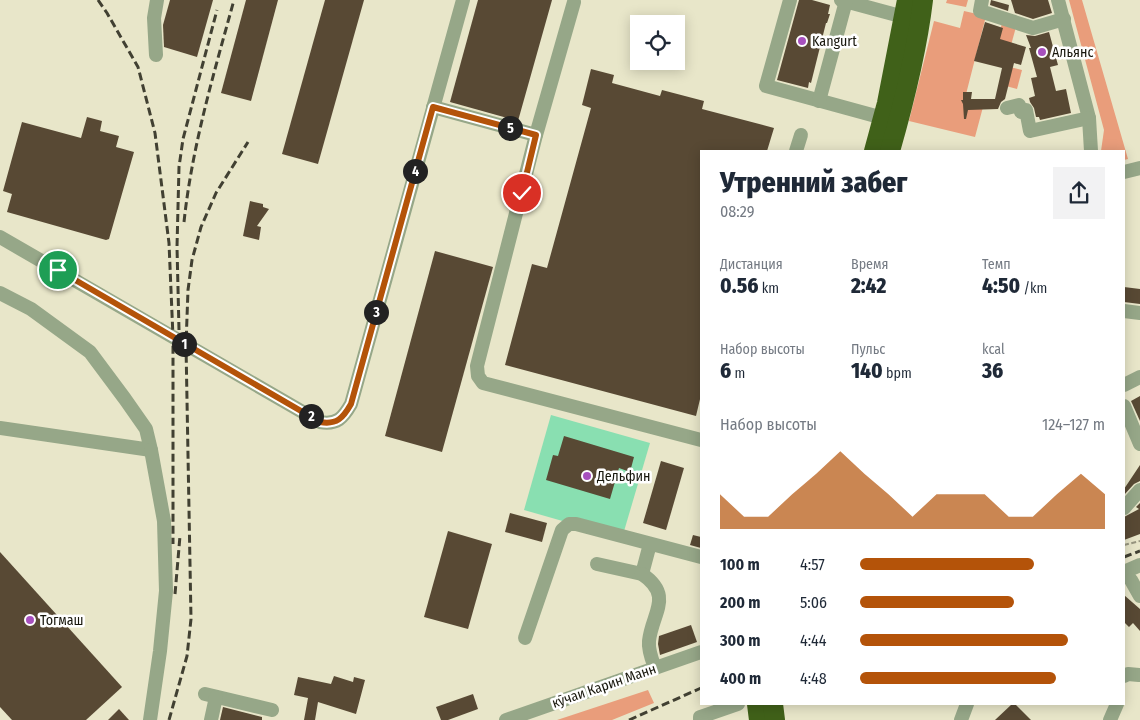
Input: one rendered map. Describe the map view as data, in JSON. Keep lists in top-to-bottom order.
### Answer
{
  "streets": {
    "street": ["кӯчаи Карин Манн"]
  },
  "places": [
    "Kangurt",
    "Альянс",
    "Дельфин",
    "Тогмаш"
  ],
  "page": {
    "pins": [
      "5",
      "4",
      "3",
      "1",
      "2"
    ],
    "heading": ["Утренний забег", "08:29"],
    "stats": [
      ["Дистанция", "0.56 km"],
      ["Время", "2:42"],
      ["Темп", "4:50 /km"],
      ["Набор высоты", "6 m"],
      ["Пульс", "140 bpm"],
      ["kcal", "36"]
    ],
    "chart": ["Набор высоты", "124–127 m"],
    "list": [
      {
        "name": "100 m",
        "note": "4:57"
      },
      {
        "name": "200 m",
        "note": "5:06"
      },
      {
        "name": "300 m",
        "note": "4:44"
      },
      {
        "name": "400 m",
        "note": "4:48"
      }
    ]
  }
}
